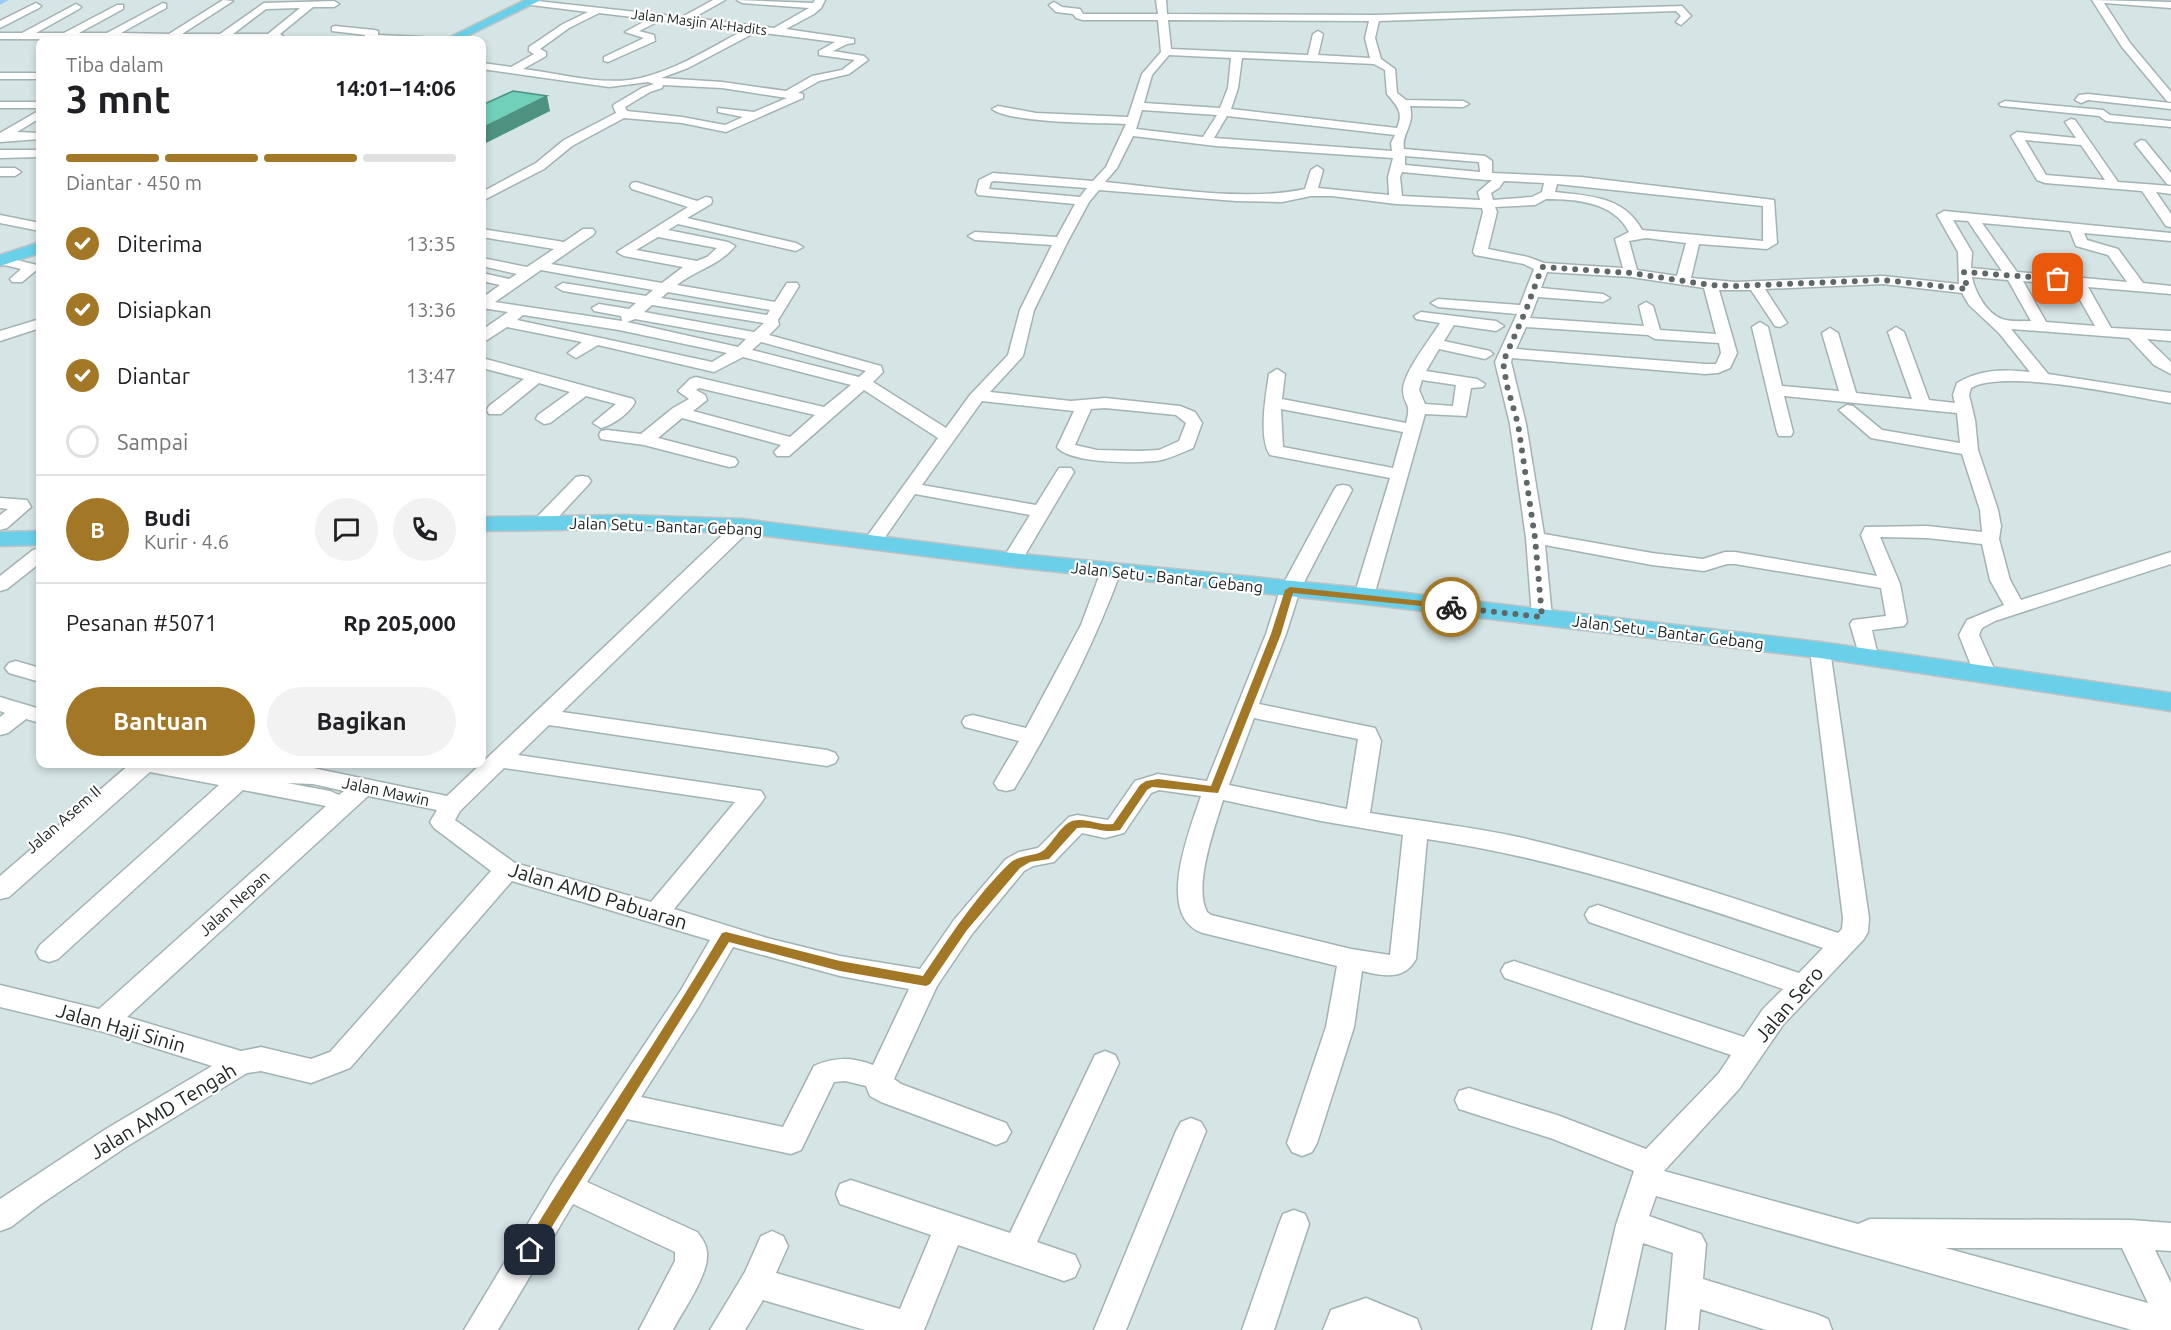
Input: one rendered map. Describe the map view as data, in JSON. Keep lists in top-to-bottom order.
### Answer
{
  "streets": {
    "main road": ["Jalan Setu - Bantar Gebang"],
    "street": [
      "Jalan Masjin Al-Hadits",
      "Jalan Mawin",
      "Jalan Asem II",
      "Jalan AMD Pabuaran",
      "Jalan Nepan",
      "Jalan Sero",
      "Jalan Haji Sinin",
      "Jalan AMD Tengah"
    ]
  },
  "crossings": [
    ["Jalan Setu - Bantar Gebang", "Jalan Sero"],
    ["Jalan Mawin", "Jalan AMD Pabuaran"],
    ["Jalan Mawin", "Jalan Nepan"],
    ["Jalan AMD Pabuaran", "Jalan AMD Tengah"],
    ["Jalan Nepan", "Jalan Haji Sinin"],
    ["Jalan Haji Sinin", "Jalan AMD Tengah"]
  ],
  "page": {
    "heading": ["3 mnt", "Tiba dalam", "14:01–14:06"],
    "panel": [
      "Budi",
      "Kurir · 4.6",
      "Pesanan #5071",
      "Rp 205,000"
    ],
    "bar": "Diantar · 450 m",
    "list": [
      ["Diterima", "13:35"],
      ["Disiapkan", "13:36"],
      ["Diantar", "13:47"],
      "Sampai"
    ],
    "round": "B",
    "buttons": ["Bantuan", "Bagikan"]
  }
}
